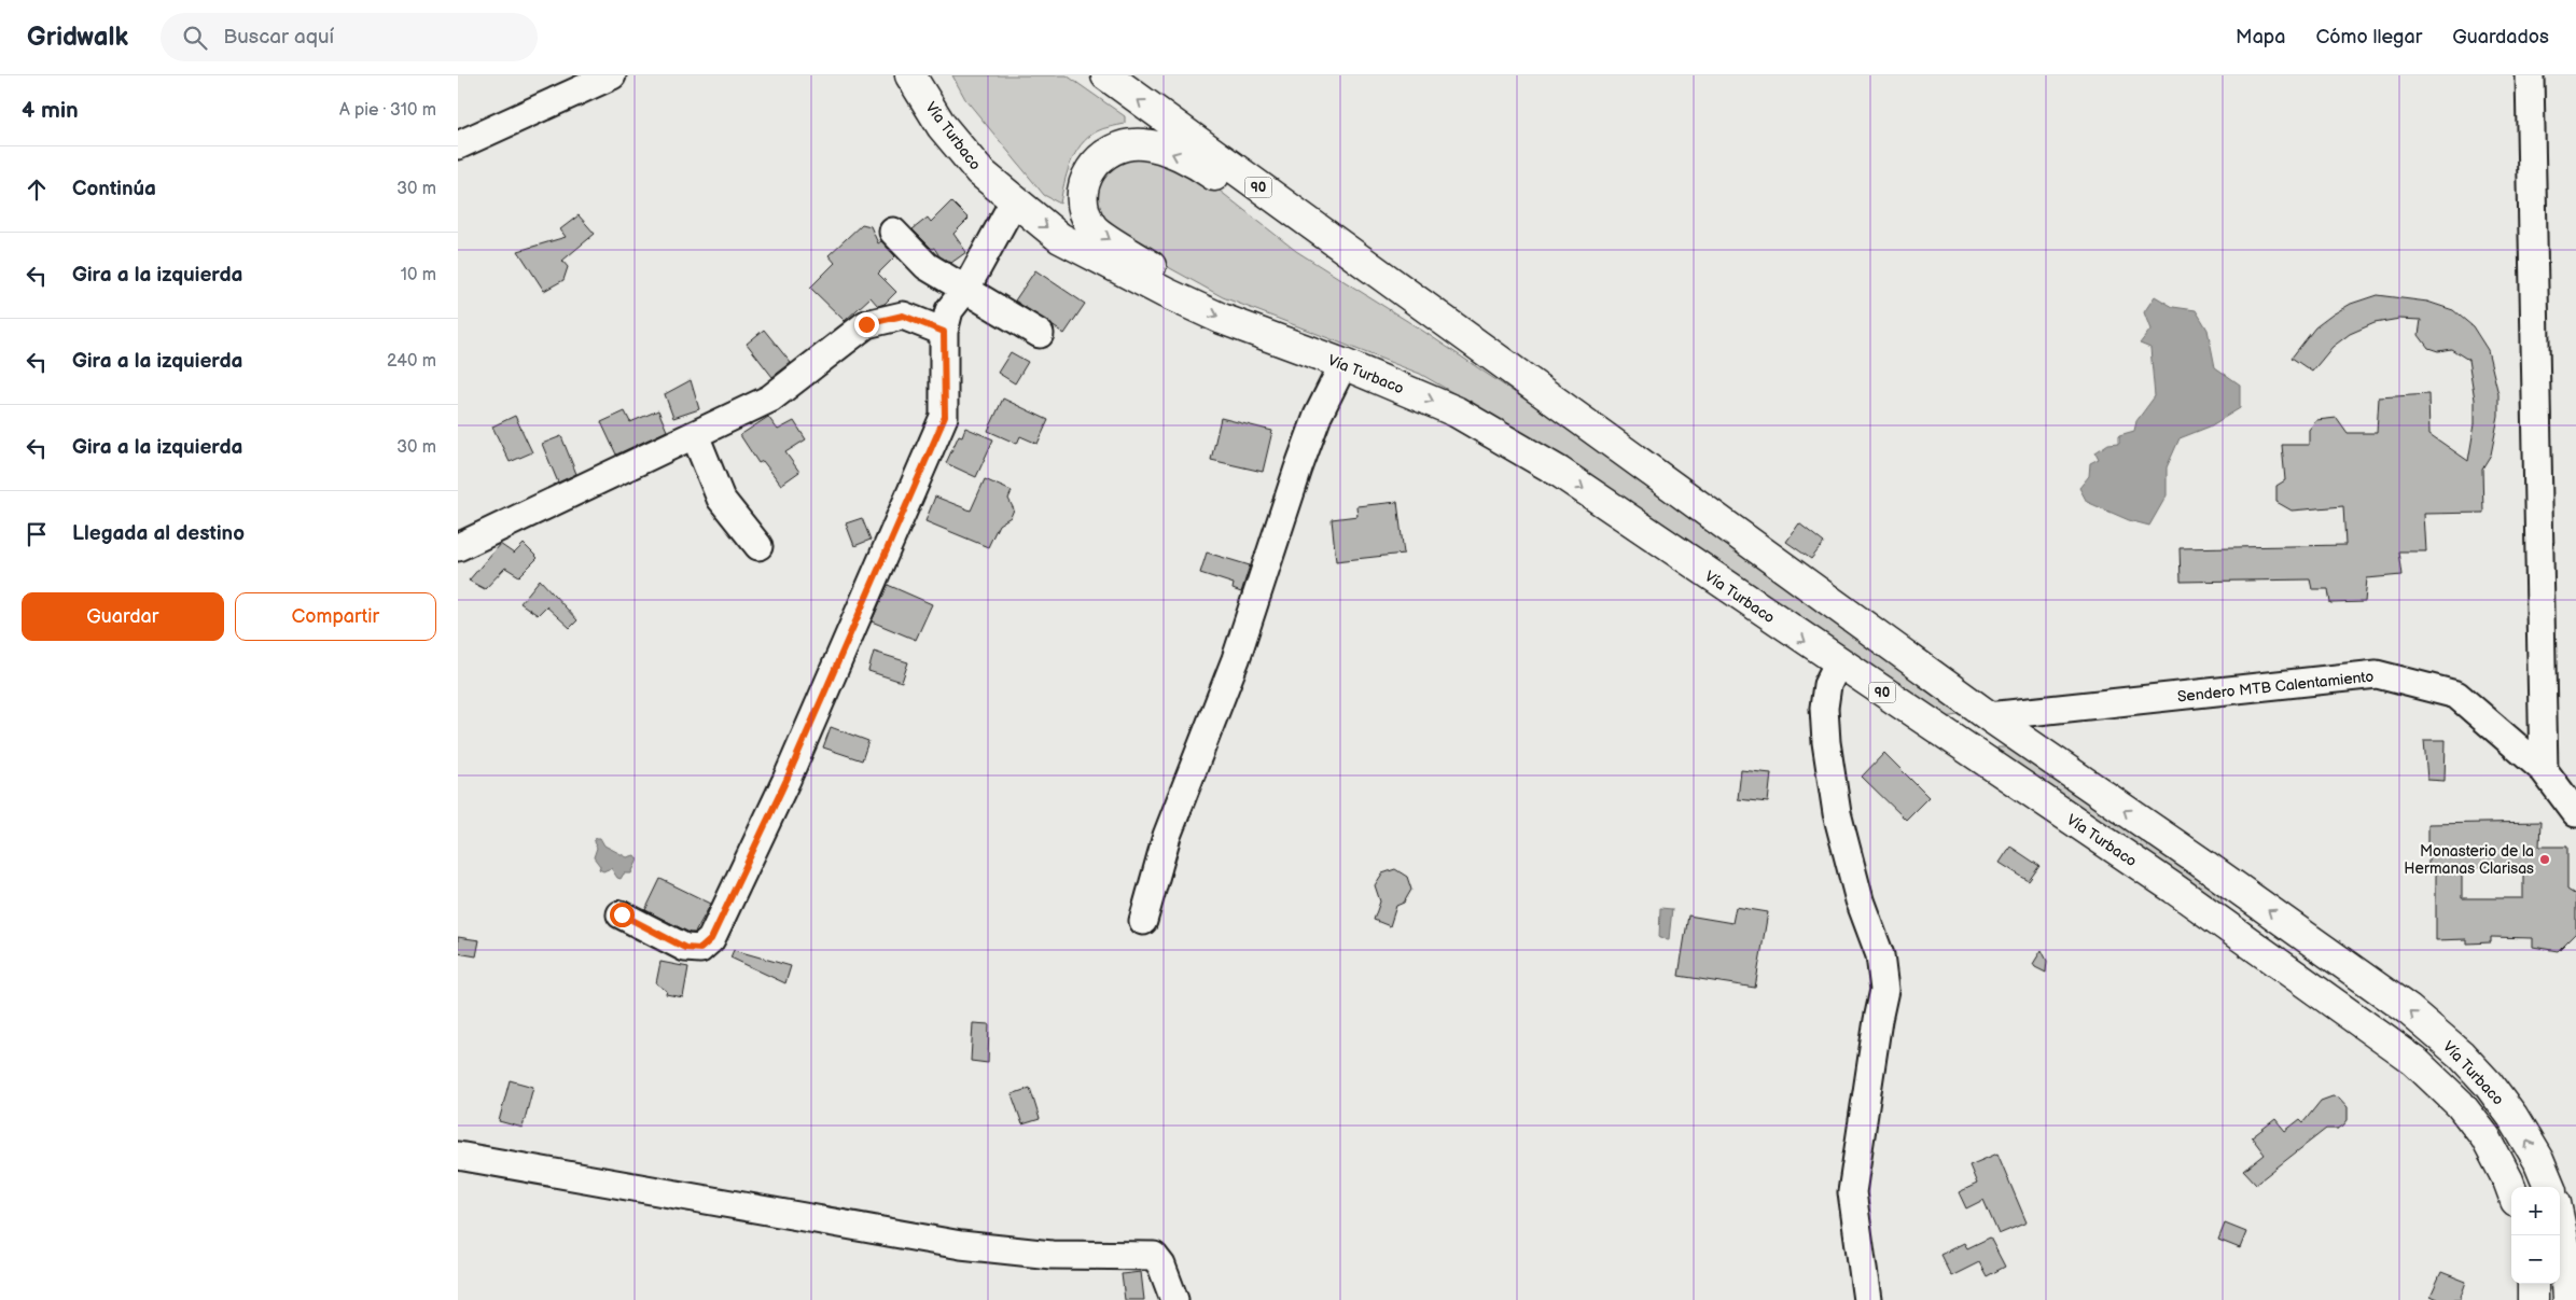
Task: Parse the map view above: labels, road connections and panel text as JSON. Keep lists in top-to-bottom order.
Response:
{
  "streets": {
    "highway": ["Vía Turbaco", "90"],
    "street": ["Sendero MTB Calentamiento"]
  },
  "crossings": [
    ["Vía Turbaco", "Sendero MTB Calentamiento"]
  ],
  "places": ["Monasterio de la Hermanas Clarisas"],
  "page": {
    "header": "Gridwalk",
    "search": "Buscar aquí",
    "nav": ["Mapa", "Cómo llegar", "Guardados"],
    "heading": ["4 min", "A pie · 310 m"],
    "list": [
      ["Continúa", "30 m"],
      ["Gira a la izquierda", "10 m"],
      ["Gira a la izquierda", "240 m"],
      ["Gira a la izquierda", "30 m"],
      "Llegada al destino"
    ],
    "buttons": ["Guardar", "Compartir"],
    "map_buttons": ["+", "−"]
  }
}
